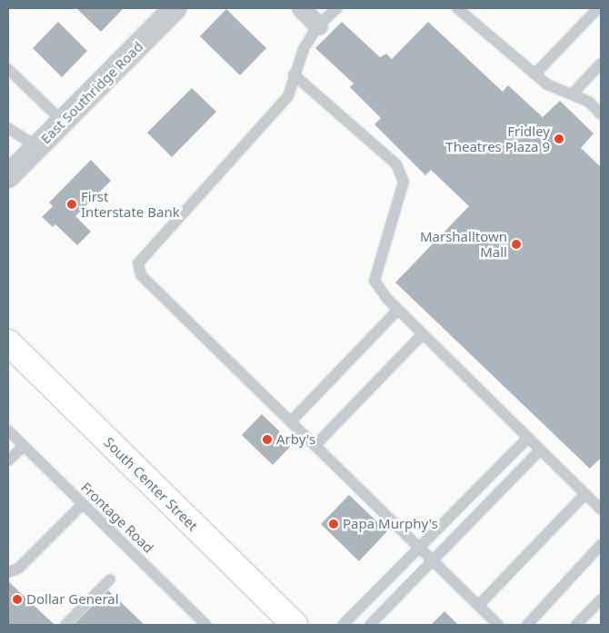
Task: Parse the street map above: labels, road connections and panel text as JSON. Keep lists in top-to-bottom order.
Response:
{
  "streets": {
    "main road": ["South Center Street"],
    "street": ["East Southridge Road"],
    "lane": ["Frontage Road"]
  },
  "places": [
    "Fridley Theatres Plaza 9",
    "First Interstate Bank",
    "Marshalltown Mall",
    "Arby's",
    "Papa Murphy's",
    "Dollar General"
  ]
}
